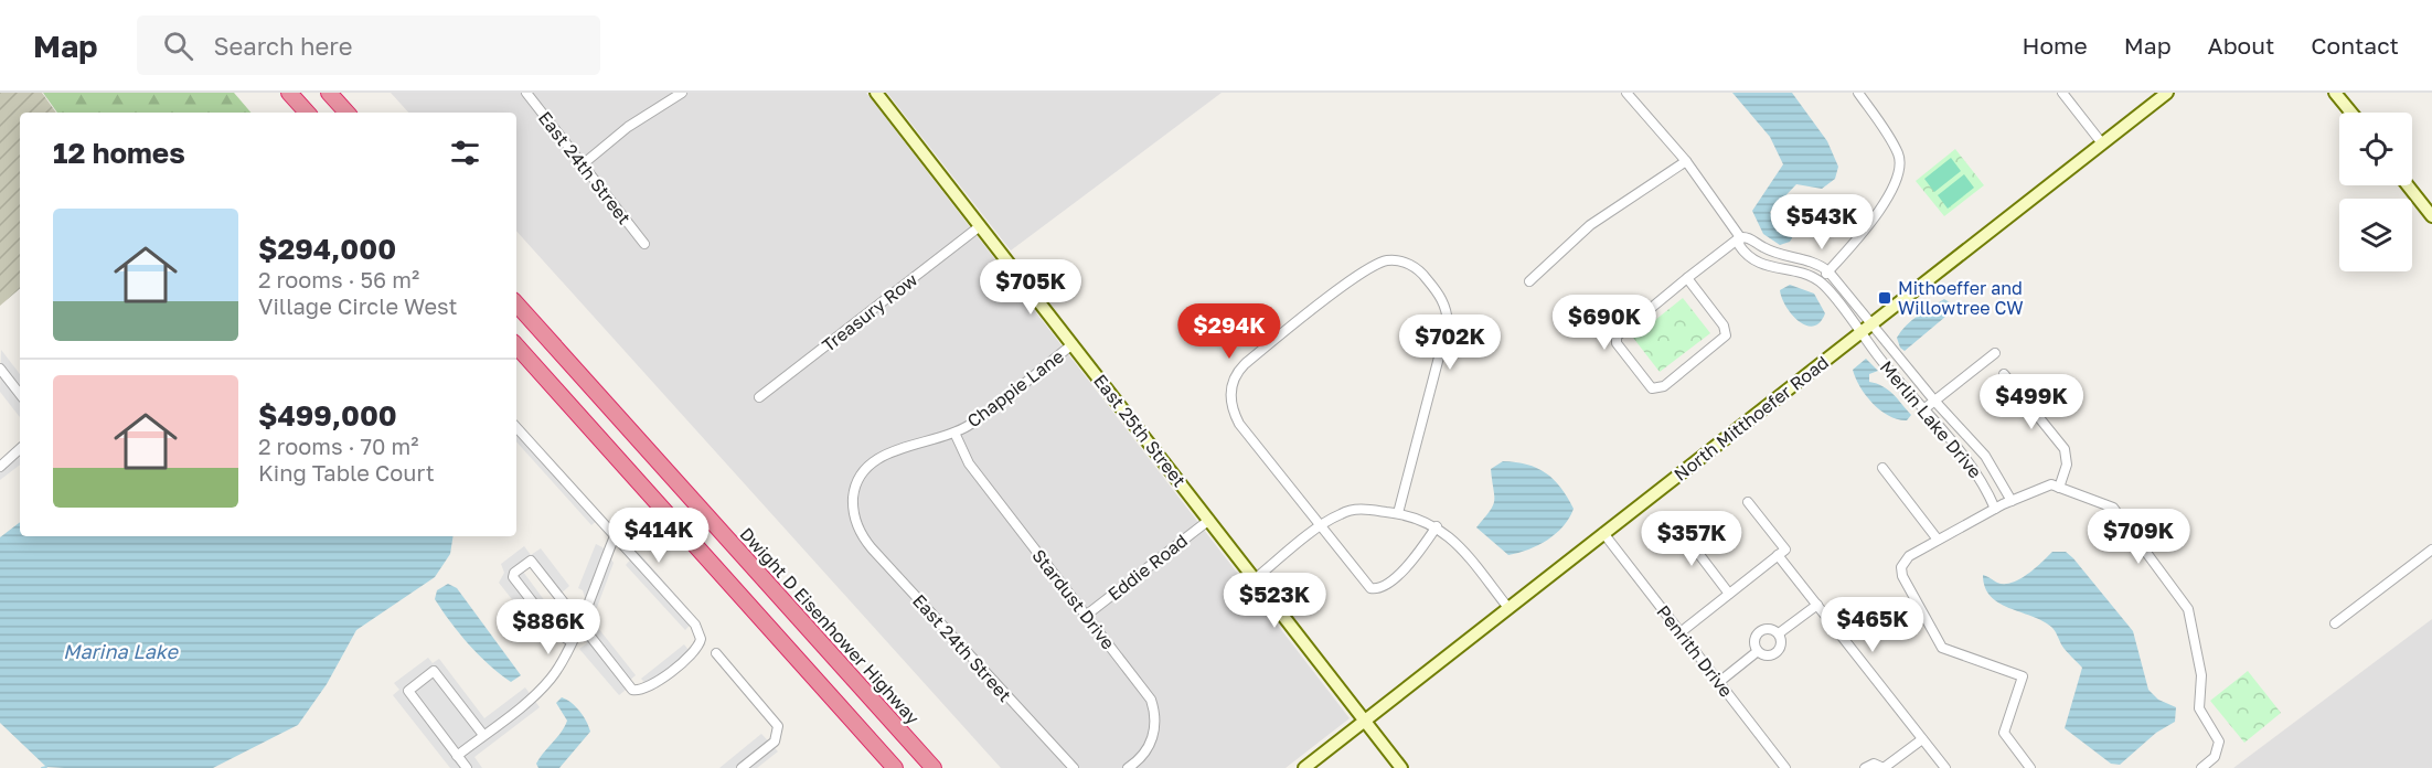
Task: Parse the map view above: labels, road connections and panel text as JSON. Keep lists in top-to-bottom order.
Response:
{
  "streets": {
    "highway": ["Dwight D Eisenhower Highway"],
    "main road": ["North Mitthoefer Road", "East 25th Street"],
    "street": [
      "East 24th Street",
      "Treasury Row",
      "Chappie Lane",
      "Merlin Lake Drive",
      "Eddie Road",
      "Stardust Drive",
      "Penrith Drive"
    ]
  },
  "crossings": [
    ["East 24th Street", "Chappie Lane"],
    ["Treasury Row", "East 25th Street"],
    ["Chappie Lane", "East 25th Street"],
    ["Chappie Lane", "Stardust Drive"],
    ["North Mitthoefer Road", "Merlin Lake Drive"],
    ["North Mitthoefer Road", "East 25th Street"],
    ["North Mitthoefer Road", "Penrith Drive"],
    ["East 25th Street", "Eddie Road"],
    ["Eddie Road", "Stardust Drive"]
  ],
  "water": ["Marina Lake"],
  "places": {
    "transit": ["Mithoeffer and Willowtree CW"]
  },
  "page": {
    "header": "Map",
    "search": "Search here",
    "nav": [
      "Home",
      "Map",
      "About",
      "Contact"
    ],
    "heading": "12 homes",
    "list": [
      {
        "name": "$294,000",
        "note": "2 rooms · 56 m² · Village Circle West"
      },
      {
        "name": "$499,000",
        "note": "2 rooms · 70 m² · King Table Court"
      }
    ],
    "price": [
      "$543K",
      "$705K",
      "$690K",
      "$294K",
      "$702K",
      "$499K",
      "$414K",
      "$709K",
      "$357K",
      "$523K",
      "$465K",
      "$886K"
    ]
  }
}
